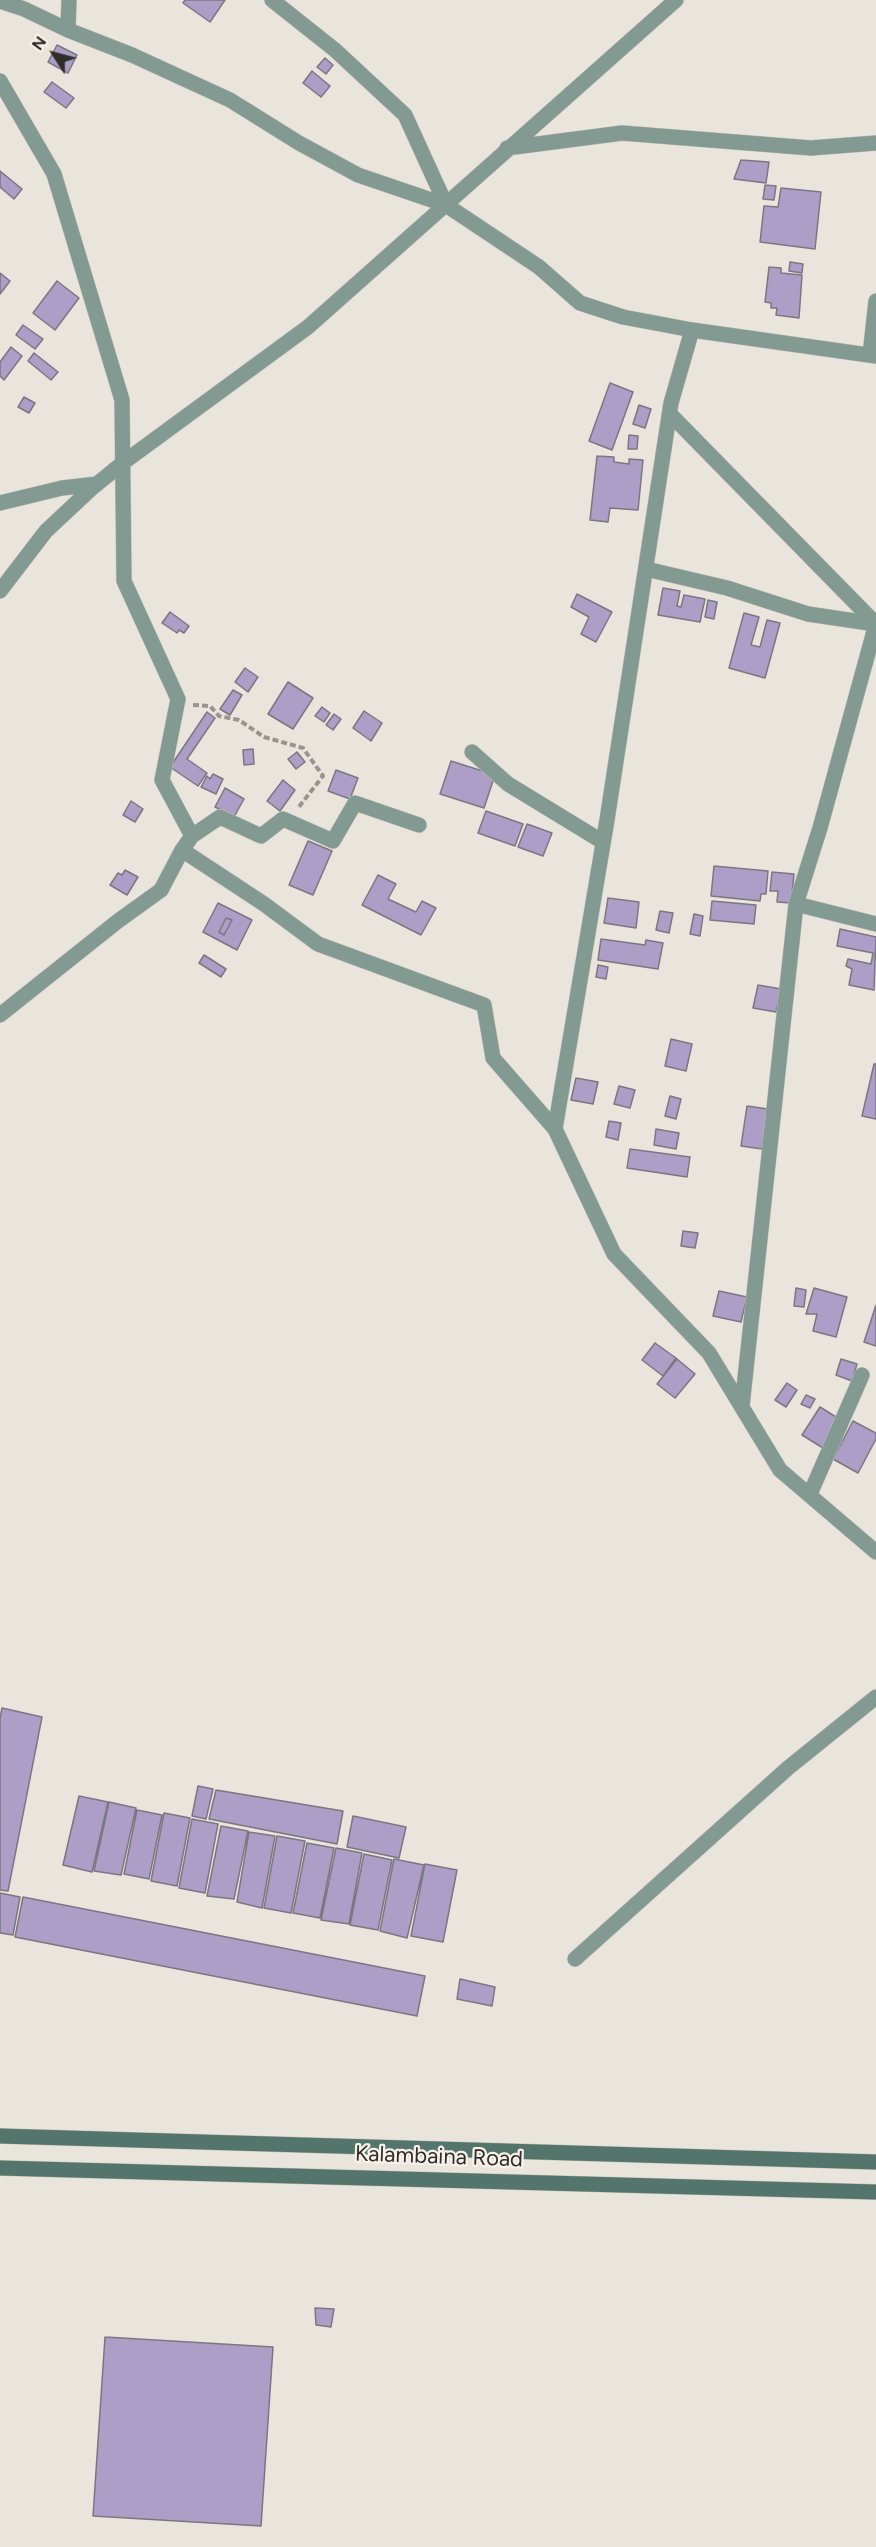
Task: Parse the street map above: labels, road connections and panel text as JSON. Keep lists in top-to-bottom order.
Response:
{
  "streets": {
    "main road": ["Kalambaina Road"]
  },
  "north": "top left"
}
